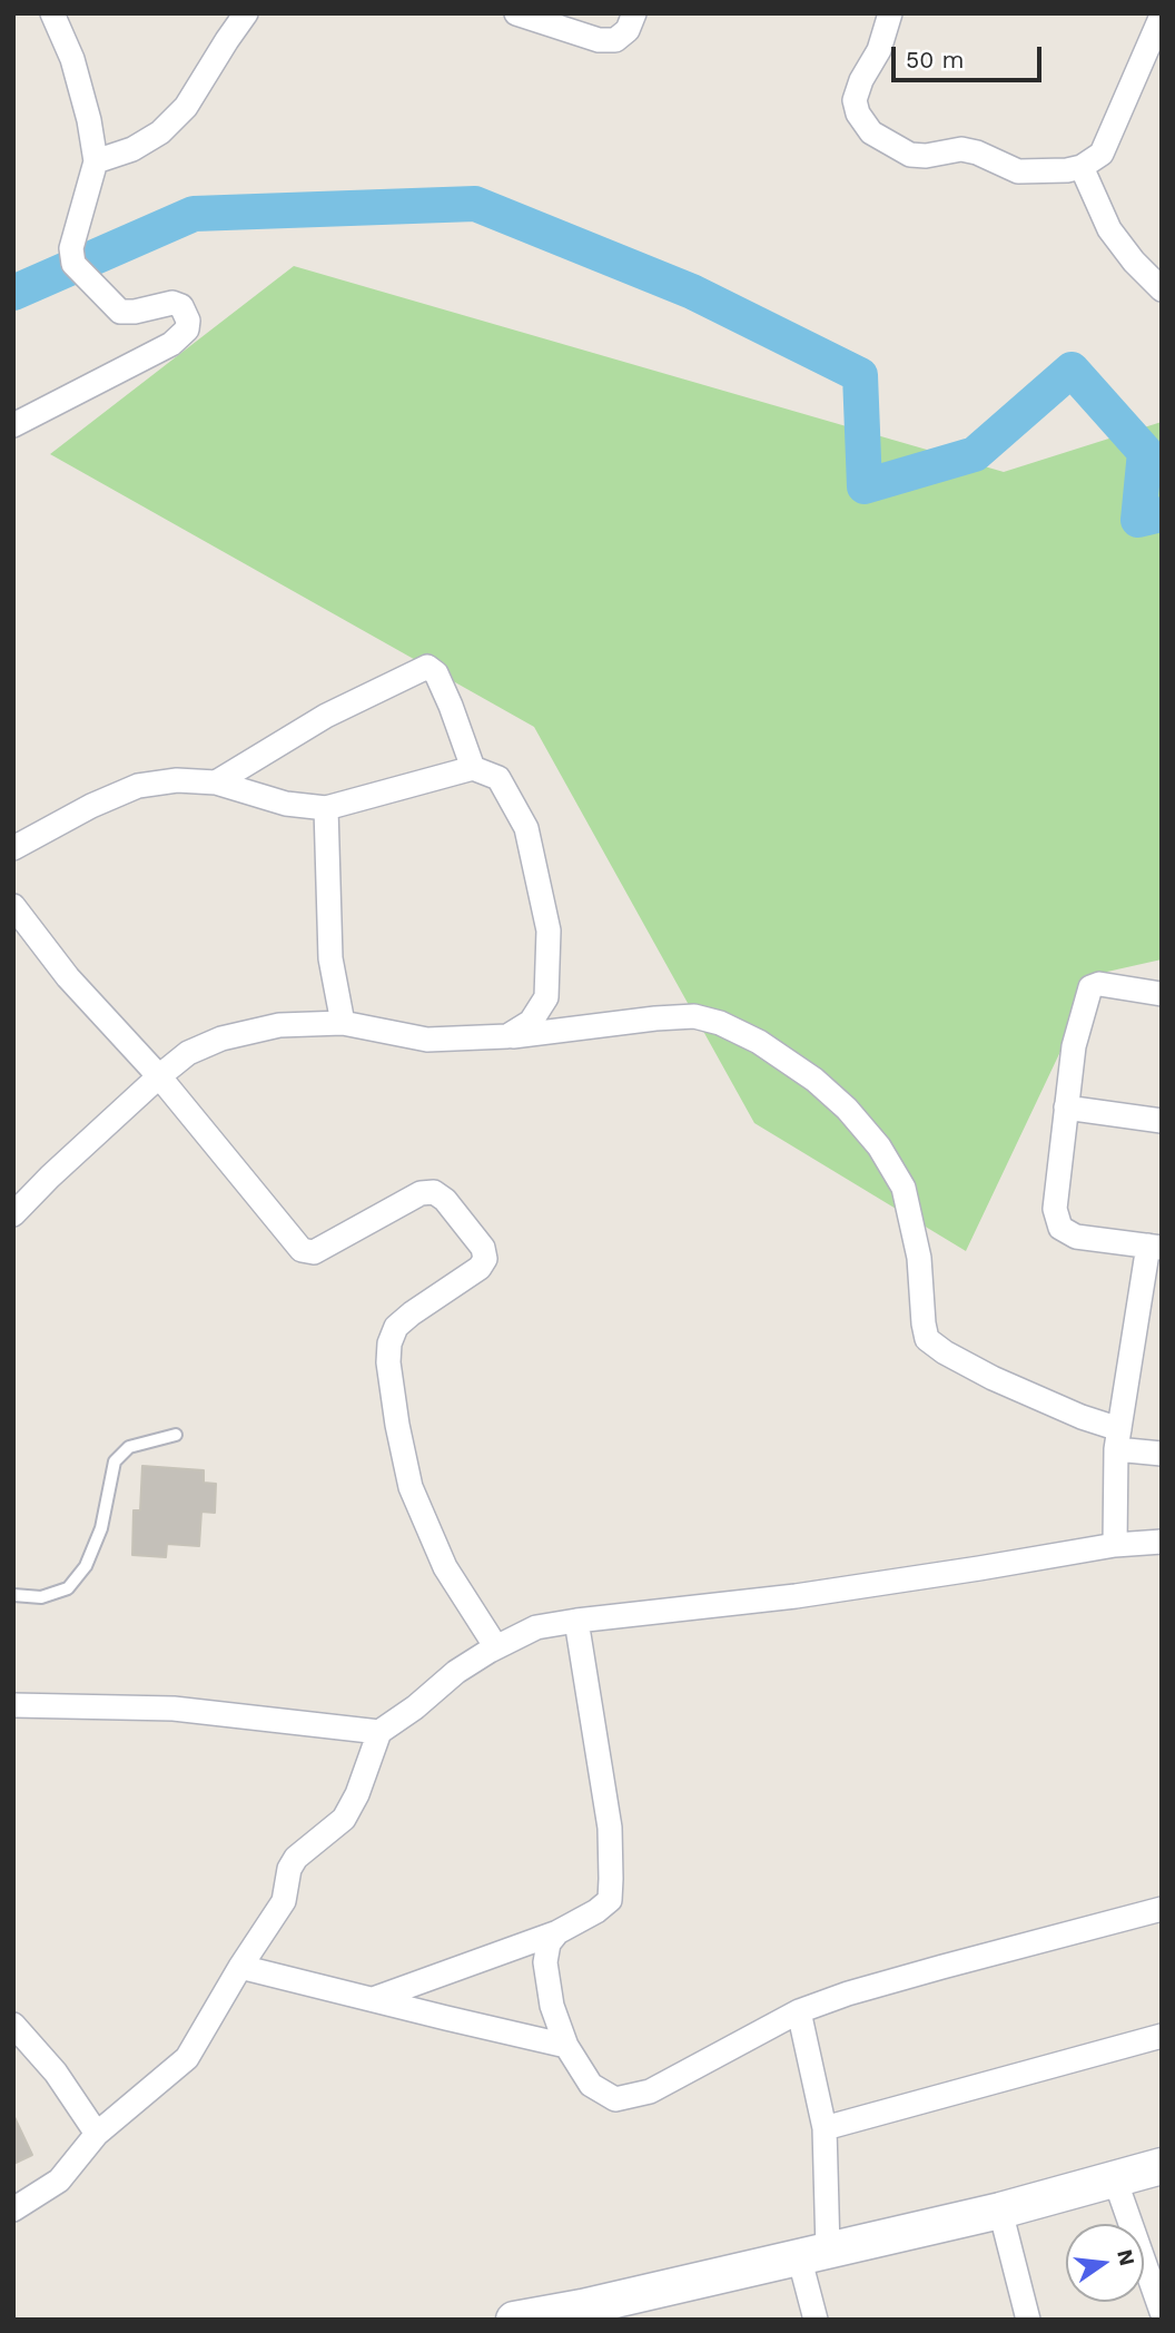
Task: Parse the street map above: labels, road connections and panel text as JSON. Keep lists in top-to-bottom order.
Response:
{
  "scale_bar": "50 m",
  "north": "right"
}
